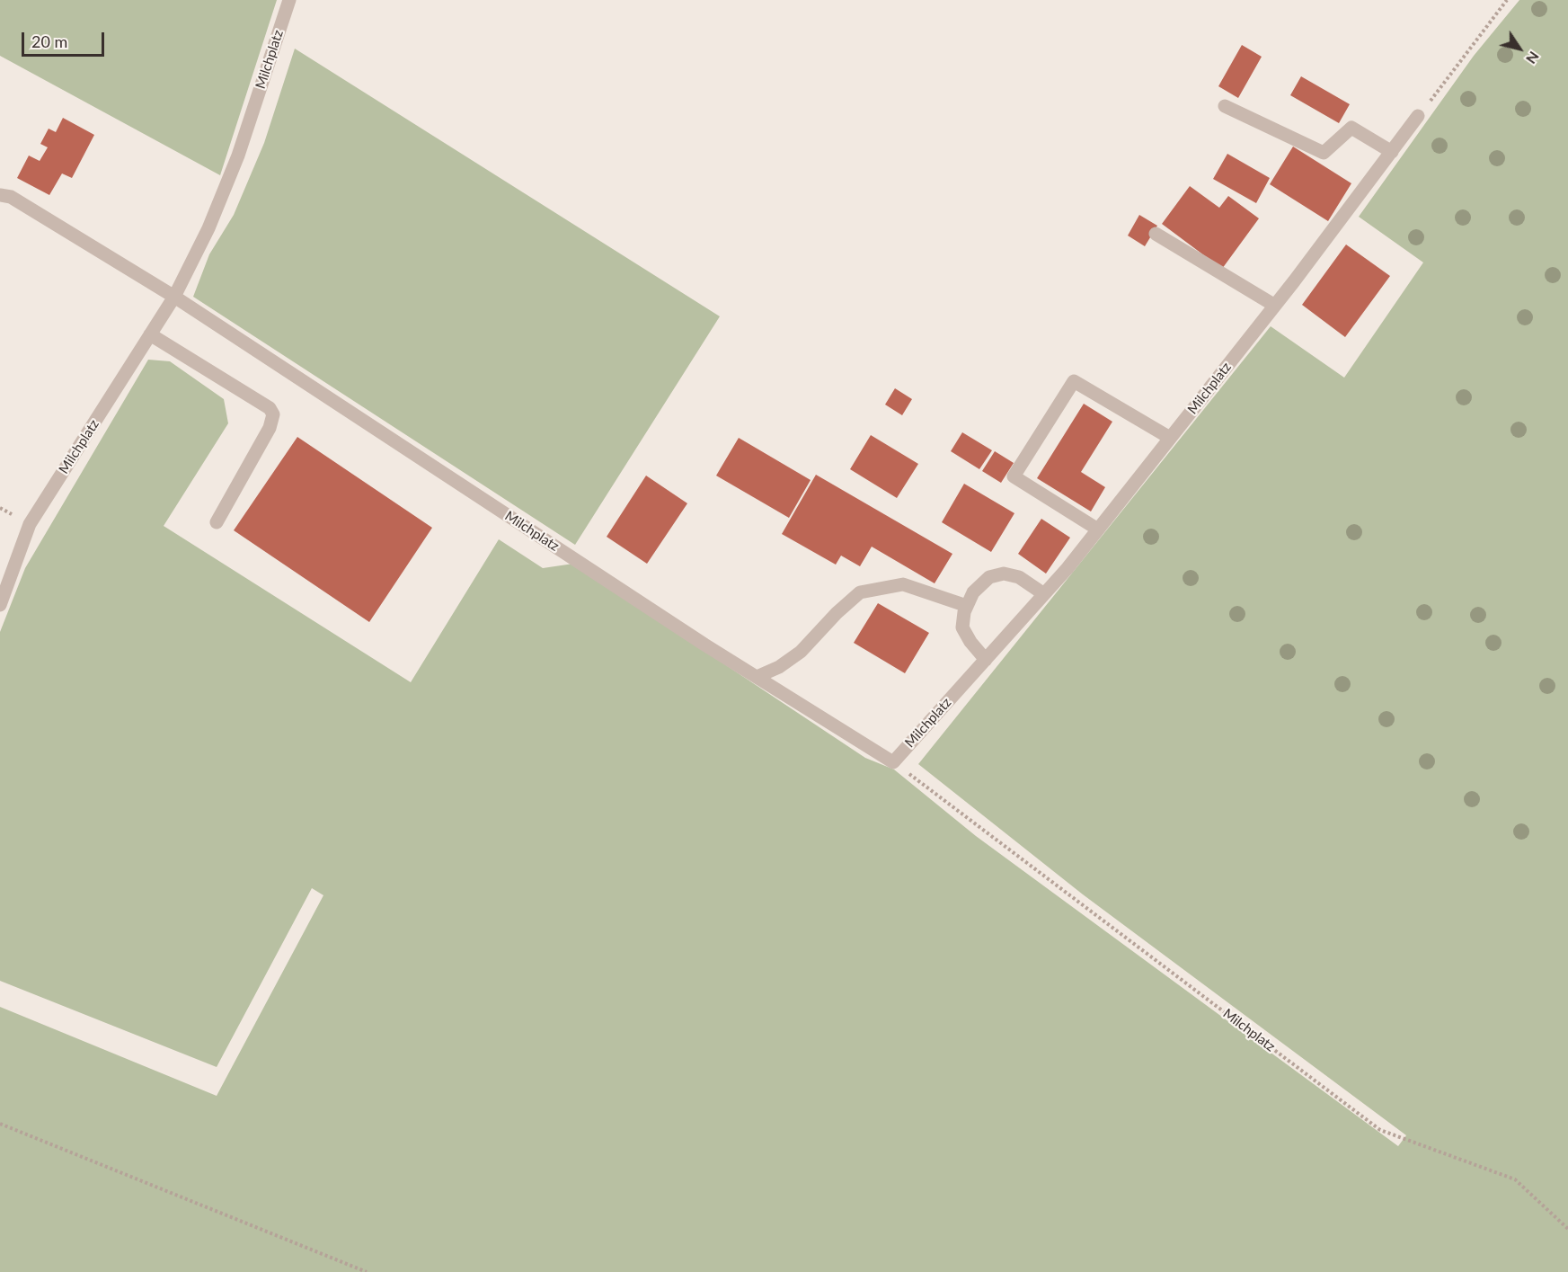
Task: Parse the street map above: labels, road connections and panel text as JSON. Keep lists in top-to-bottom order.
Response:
{
  "streets": {
    "street": ["Milchplatz"]
  },
  "scale_bar": "20 m",
  "north": "bottom right"
}
